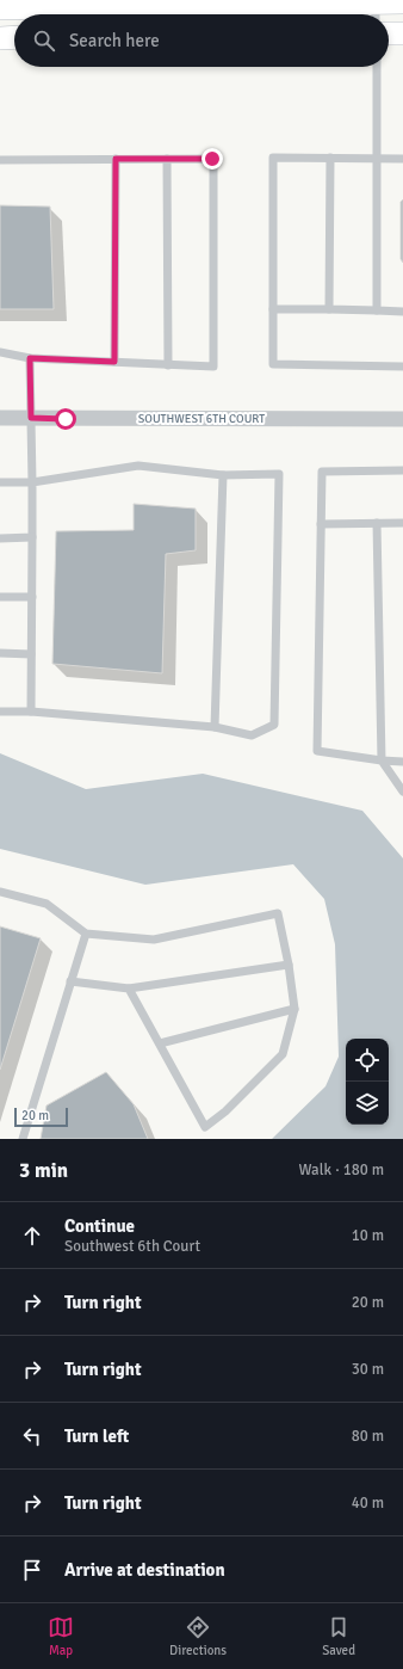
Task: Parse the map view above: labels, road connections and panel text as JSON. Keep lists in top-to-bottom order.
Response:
{
  "streets": {
    "street": ["SOUTHWEST 6TH COURT"]
  },
  "scale_bar": "20 m",
  "page": {
    "search": "Search here",
    "scale": "20 m",
    "heading": ["3 min", "Walk · 180 m"],
    "list": [
      ["Continue", "Southwest 6th Court", "10 m"],
      ["Turn right", "20 m"],
      ["Turn right", "30 m"],
      ["Turn left", "80 m"],
      ["Turn right", "40 m"],
      "Arrive at destination"
    ],
    "nav": ["Map", "Directions", "Saved"]
  }
}
